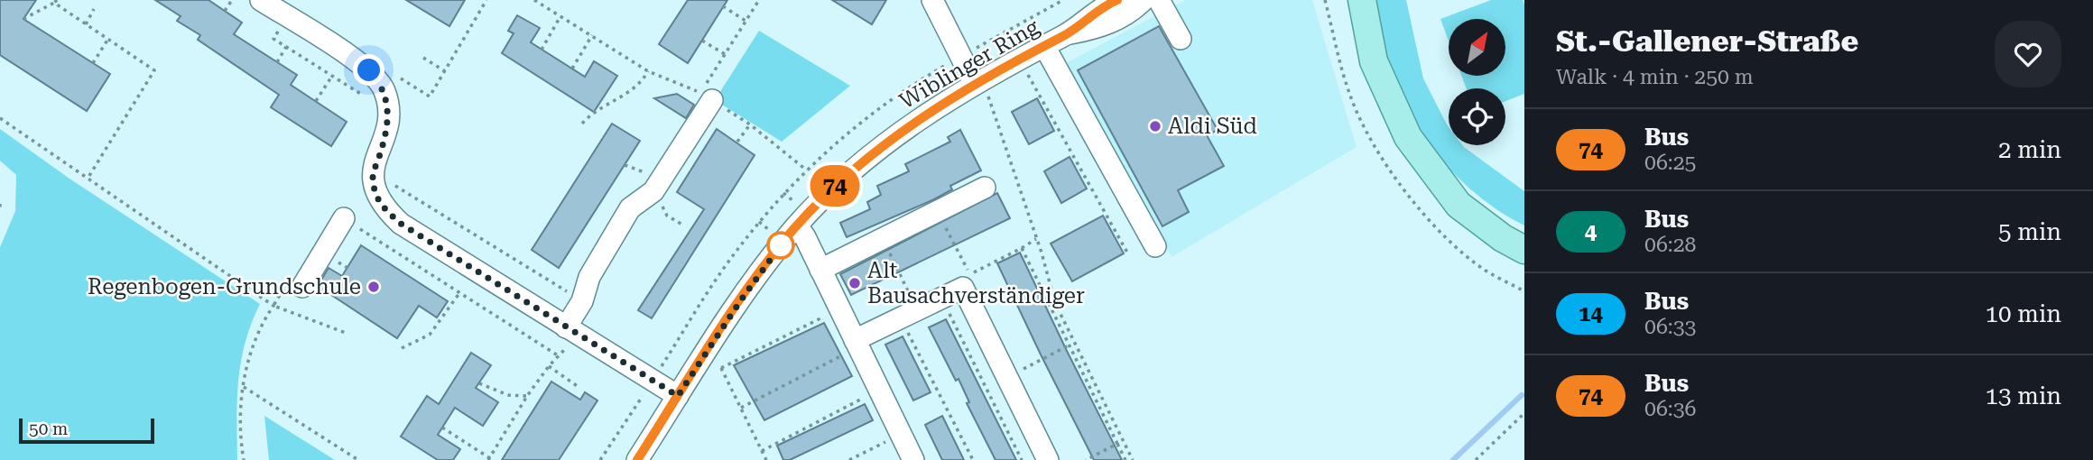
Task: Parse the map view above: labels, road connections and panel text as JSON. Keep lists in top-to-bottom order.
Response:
{
  "streets": {
    "street": ["Wiblinger Ring"]
  },
  "places": ["Aldi Süd", "Alt Bausachverständiger", "Regenbogen-Grundschule"],
  "lines": ["bus line 74"],
  "scale_bar": "50 m",
  "north": "top right",
  "page": {
    "on_map": "74",
    "heading": ["St.-Gallener-Straße", "Walk · 4 min · 250 m"],
    "list": [
      {
        "mark": "74",
        "name": "Bus",
        "note": "06:25",
        "value": "2 min"
      },
      {
        "mark": "4",
        "name": "Bus",
        "note": "06:28",
        "value": "5 min"
      },
      {
        "mark": "14",
        "name": "Bus",
        "note": "06:33",
        "value": "10 min"
      },
      {
        "mark": "74",
        "name": "Bus",
        "note": "06:36",
        "value": "13 min"
      }
    ],
    "scale": "50 m"
  }
}
